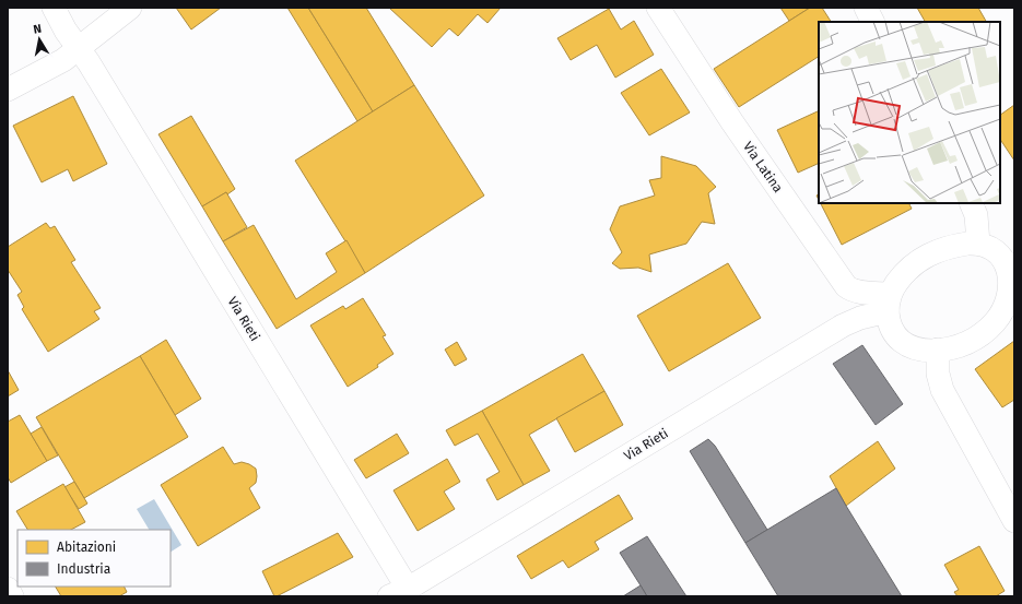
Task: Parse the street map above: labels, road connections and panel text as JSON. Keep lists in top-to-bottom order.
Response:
{
  "streets": {
    "street": ["Via Latina", "Via Rieti"]
  },
  "crossings": [
    ["Via Latina", "Via Rieti"]
  ],
  "legend": ["Abitazioni", "Industria"],
  "north": "top"
}
